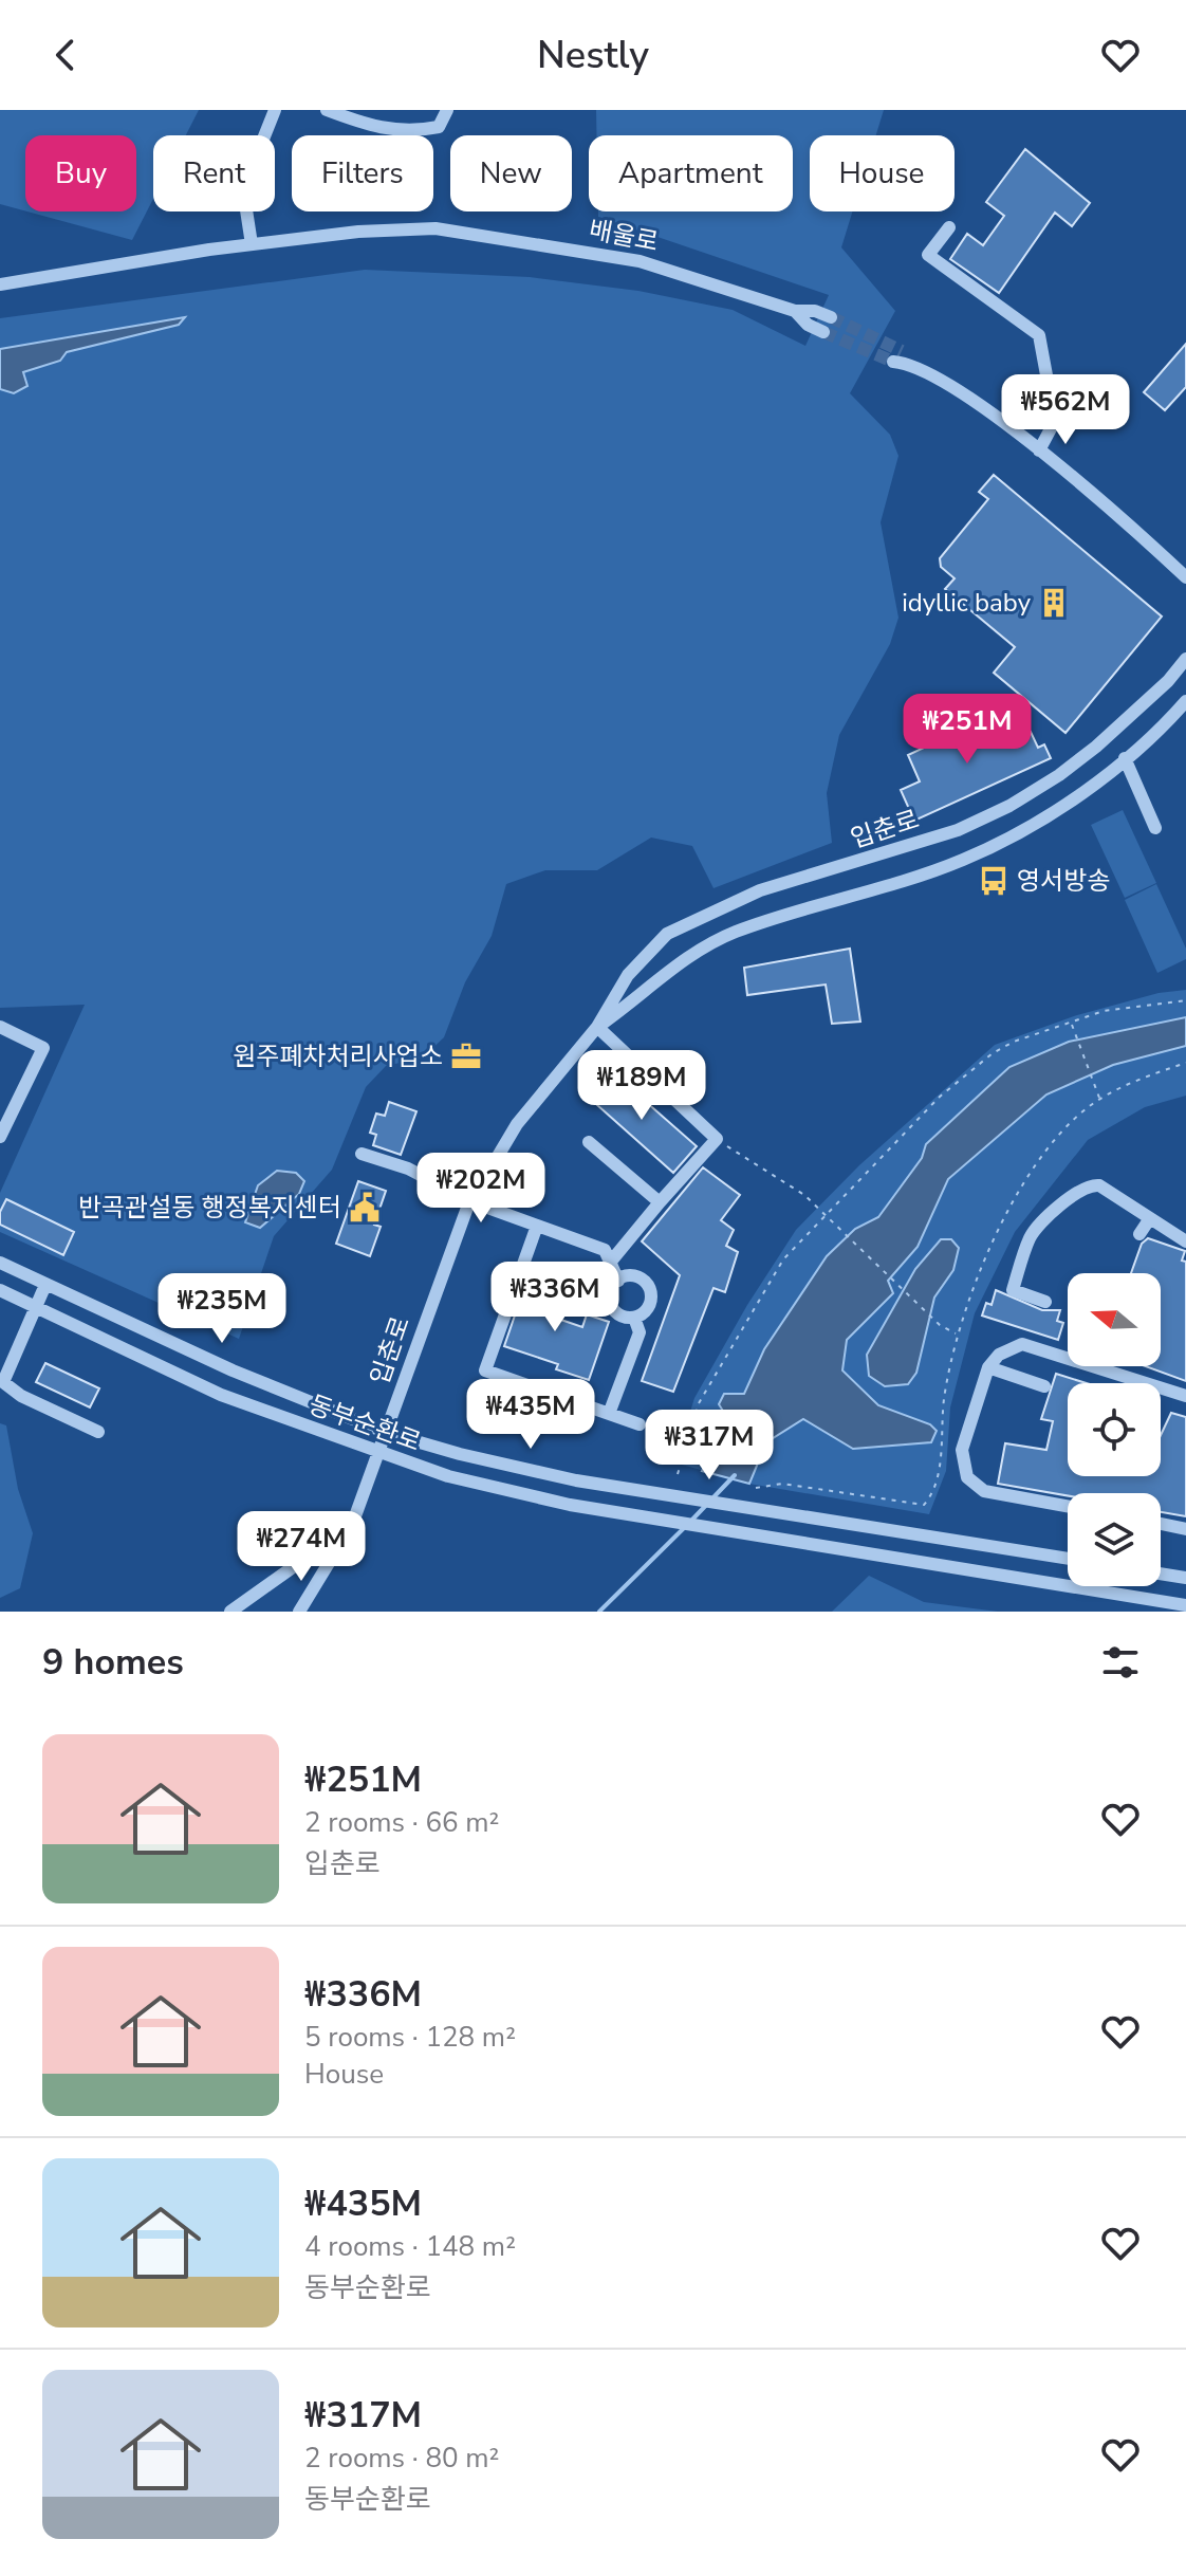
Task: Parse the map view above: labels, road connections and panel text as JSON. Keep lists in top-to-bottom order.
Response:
{
  "streets": {
    "street": ["배울로", "입춘로", "동부순환로"]
  },
  "crossings": [
    ["입춘로", "동부순환로"]
  ],
  "places": {
    "building": ["idyllic baby"],
    "bus stop": ["영서방송"],
    "office": ["원주폐차처리사업소"],
    "public building": ["반곡관설동 행정복지센터"]
  },
  "north": "left",
  "page": {
    "header": "Nestly",
    "chip": [
      "Buy",
      "Rent",
      "Filters",
      "New",
      "Apartment",
      "House"
    ],
    "price": [
      "₩562M",
      "₩251M",
      "₩189M",
      "₩202M",
      "₩336M",
      "₩235M",
      "₩435M",
      "₩317M",
      "₩274M"
    ],
    "heading": "9 homes",
    "list": [
      {
        "name": "₩251M",
        "note": "2 rooms · 66 m² · 입춘로"
      },
      {
        "name": "₩336M",
        "note": "5 rooms · 128 m² · House"
      },
      {
        "name": "₩435M",
        "note": "4 rooms · 148 m² · 동부순환로"
      },
      {
        "name": "₩317M",
        "note": "2 rooms · 80 m² · 동부순환로"
      }
    ]
  }
}
